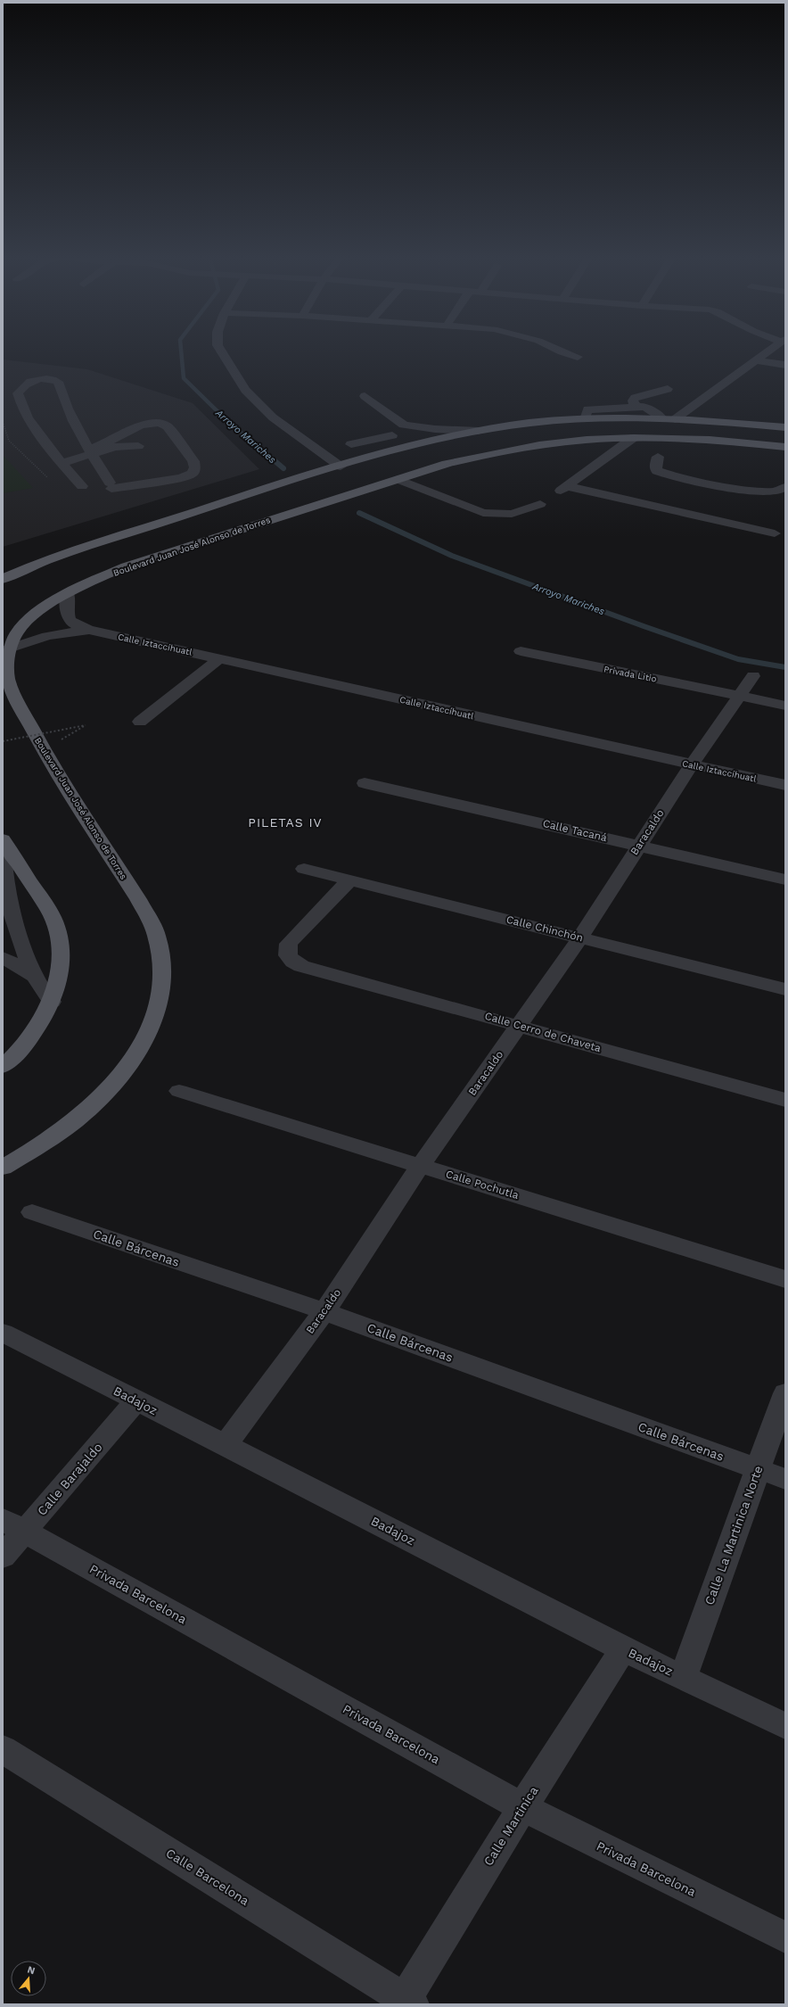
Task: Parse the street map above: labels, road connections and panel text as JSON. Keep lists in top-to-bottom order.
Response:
{
  "streets": {
    "main road": ["Boulevard Juan José Alonso de Torres"],
    "street": [
      "Calle Iztaccíhuatl",
      "Privada Litio",
      "Calle Tacaná",
      "Baracaldo",
      "Calle Chinchón",
      "Calle Cerro de Chaveta",
      "Calle Pochutla",
      "Calle Bárcenas",
      "Badajoz",
      "Calle Barajaldo",
      "Calle La Martinica Norte",
      "Privada Barcelona",
      "Calle Martinica",
      "Calle Barcelona"
    ]
  },
  "crossings": [
    ["Boulevard Juan José Alonso de Torres", "Calle Iztaccíhuatl"],
    ["Calle Iztaccíhuatl", "Baracaldo"],
    ["Privada Litio", "Baracaldo"],
    ["Calle Tacaná", "Baracaldo"],
    ["Baracaldo", "Calle Chinchón"],
    ["Baracaldo", "Calle Cerro de Chaveta"],
    ["Baracaldo", "Calle Pochutla"],
    ["Baracaldo", "Calle Bárcenas"],
    ["Baracaldo", "Badajoz"],
    ["Calle Chinchón", "Calle Cerro de Chaveta"],
    ["Calle Bárcenas", "Calle La Martinica Norte"],
    ["Badajoz", "Calle Barajaldo"],
    ["Badajoz", "Calle La Martinica Norte"],
    ["Badajoz", "Calle Martinica"],
    ["Calle Barajaldo", "Privada Barcelona"],
    ["Privada Barcelona", "Calle Martinica"],
    ["Calle Martinica", "Calle Barcelona"]
  ],
  "districts": ["PILETAS IV"],
  "water": ["Arroyo Mariches"],
  "north": "top"
}
